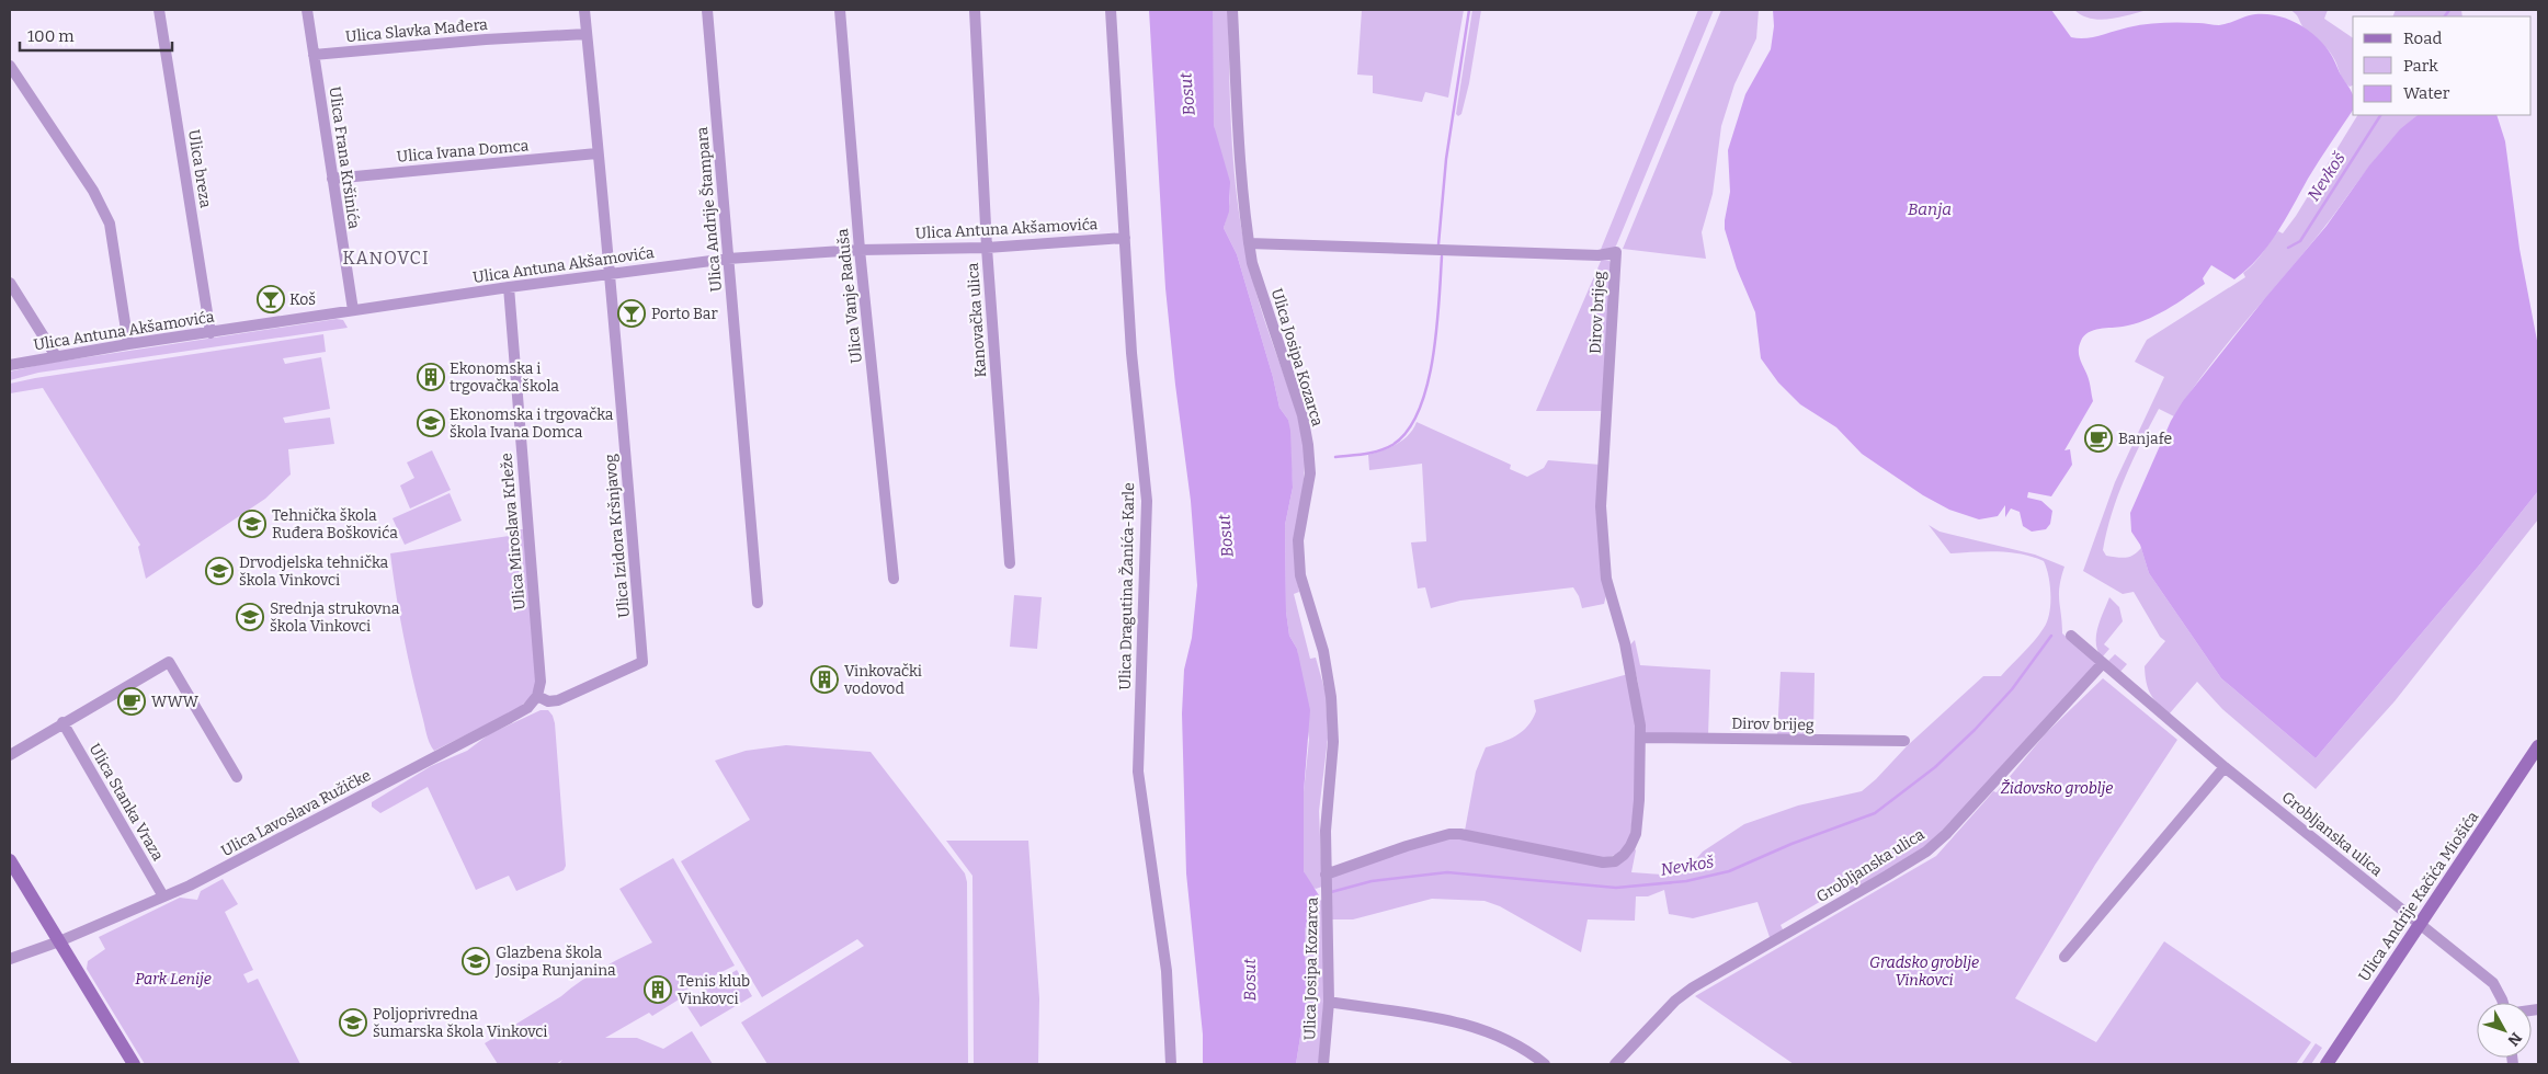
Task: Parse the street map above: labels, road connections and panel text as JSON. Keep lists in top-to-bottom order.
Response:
{
  "streets": {
    "main road": ["Ulica Andrije Kačića Miošića"],
    "street": [
      "Ulica Slavka Mađera",
      "Ulica Ivana Domca",
      "Ulica Frana Kršinića",
      "Ulica breza",
      "Ulica Andrije Štampara",
      "Ulica Antuna Akšamovića",
      "Ulica Vanje Raduša",
      "Dirov brijeg",
      "Kanovačka ulica",
      "Ulica Josipa Kozarca",
      "Ulica Miroslava Krleže",
      "Ulica Izidora Kršnjavog",
      "Ulica Dragutina Žanića-Karle",
      "Ulica Stanka Vraza",
      "Ulica Lavoslava Ružičke",
      "Grobljanska ulica"
    ]
  },
  "crossings": [
    ["Ulica Slavka Mađera", "Ulica Frana Kršinića"],
    ["Ulica Slavka Mađera", "Ulica Izidora Kršnjavog"],
    ["Ulica Ivana Domca", "Ulica Frana Kršinića"],
    ["Ulica Ivana Domca", "Ulica Izidora Kršnjavog"],
    ["Ulica Frana Kršinića", "Ulica Antuna Akšamovića"],
    ["Ulica breza", "Ulica Antuna Akšamovića"],
    ["Ulica Andrije Štampara", "Ulica Antuna Akšamovića"],
    ["Ulica Antuna Akšamovića", "Ulica Vanje Raduša"],
    ["Ulica Antuna Akšamovića", "Kanovačka ulica"],
    ["Ulica Antuna Akšamovića", "Ulica Miroslava Krleže"],
    ["Ulica Antuna Akšamovića", "Ulica Izidora Kršnjavog"],
    ["Ulica Antuna Akšamovića", "Ulica Dragutina Žanića-Karle"],
    ["Dirov brijeg", "Ulica Josipa Kozarca"],
    ["Ulica Miroslava Krleže", "Ulica Izidora Kršnjavog"],
    ["Ulica Miroslava Krleže", "Ulica Lavoslava Ružičke"],
    ["Ulica Izidora Kršnjavog", "Ulica Lavoslava Ružičke"],
    ["Ulica Stanka Vraza", "Ulica Lavoslava Ružičke"],
    ["Grobljanska ulica", "Ulica Andrije Kačića Miošića"]
  ],
  "districts": ["KANOVCI"],
  "water": ["Bosut", "Nevkoš", "Banja"],
  "parks": ["Židovsko groblje", "Gradsko groblje Vinkovci", "Park Lenije"],
  "places": {
    "bar": ["Koš", "Porto Bar"],
    "building": ["Ekonomska i trgovačka škola", "Vinkovački vodovod", "Tenis klub Vinkovci"],
    "school or university": [
      "Ekonomska i trgovačka škola Ivana Domca",
      "Tehnička škola Ruđera Boškovića",
      "Drvodjelska tehnička škola Vinkovci",
      "Srednja strukovna škola Vinkovci",
      "Glazbena škola Josipa Runjanina",
      "Poljoprivredna šumarska škola Vinkovci"
    ],
    "cafe": ["Banjafe", "WWW"]
  },
  "legend": ["Road", "Park", "Water"],
  "scale_bar": "100 m",
  "north": "bottom right"
}
